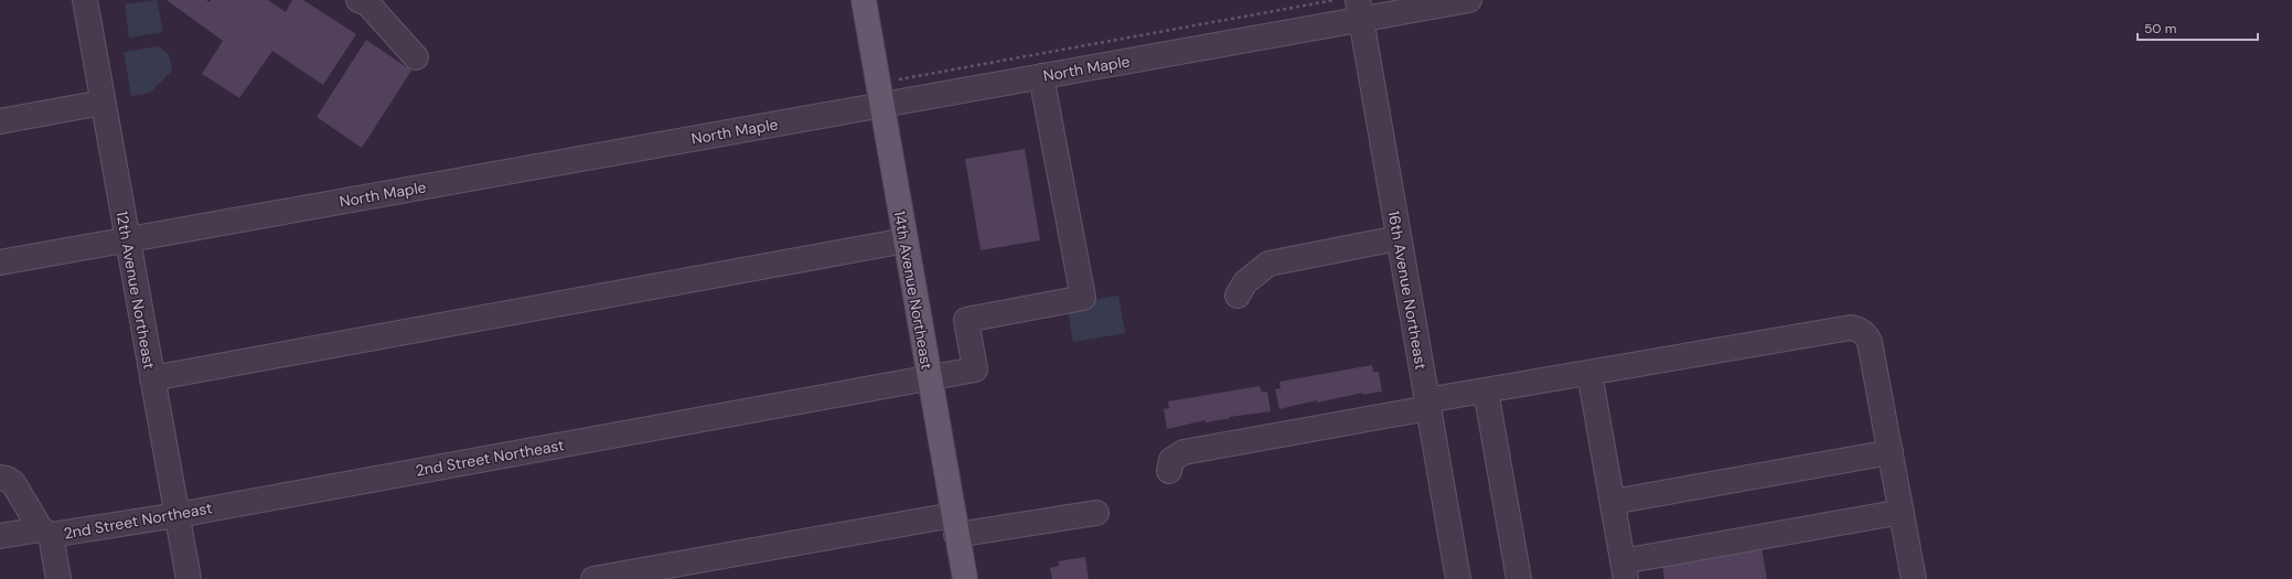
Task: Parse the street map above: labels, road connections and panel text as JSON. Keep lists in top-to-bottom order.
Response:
{
  "streets": {
    "main road": ["14th Avenue Northeast"],
    "street": [
      "North Maple",
      "12th Avenue Northeast",
      "16th Avenue Northeast",
      "2nd Street Northeast"
    ]
  },
  "crossings": [
    ["North Maple", "12th Avenue Northeast"],
    ["North Maple", "14th Avenue Northeast"],
    ["North Maple", "16th Avenue Northeast"],
    ["North Maple", "2nd Street Northeast"],
    ["12th Avenue Northeast", "2nd Street Northeast"],
    ["14th Avenue Northeast", "2nd Street Northeast"]
  ],
  "scale_bar": "50 m"
}
